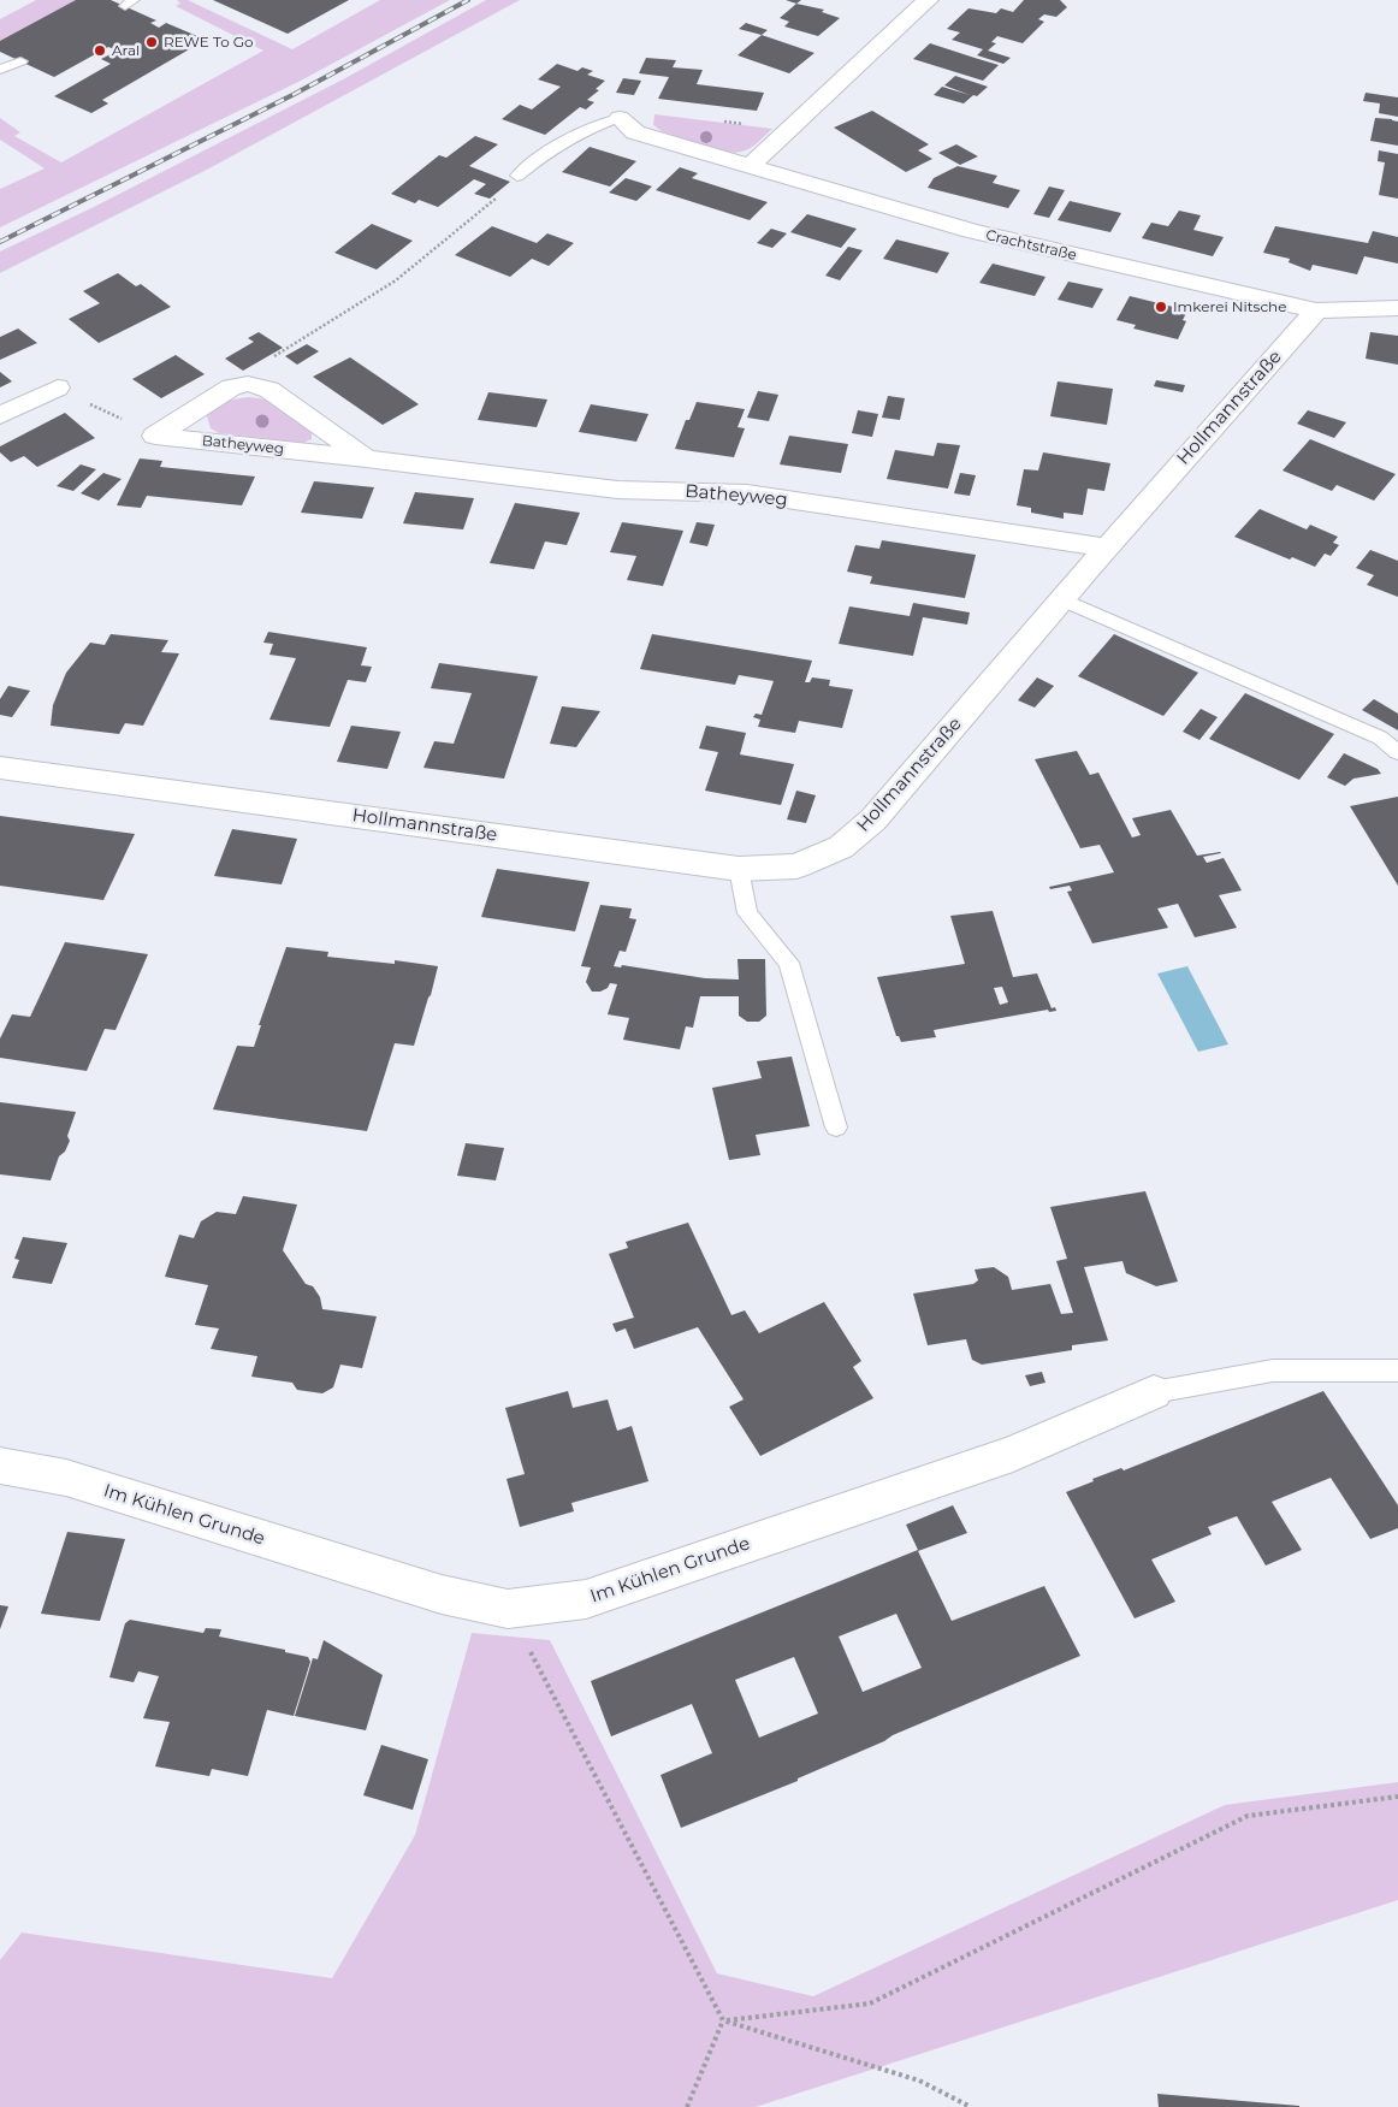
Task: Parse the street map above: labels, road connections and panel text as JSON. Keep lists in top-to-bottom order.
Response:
{
  "streets": {
    "street": [
      "Crachtstraße",
      "Hollmannstraße",
      "Batheyweg",
      "Im Kühlen Grunde"
    ]
  },
  "crossings": [
    ["Crachtstraße", "Hollmannstraße"],
    ["Hollmannstraße", "Batheyweg"]
  ],
  "places": ["REWE To Go", "Aral", "Imkerei Nitsche"]
}
